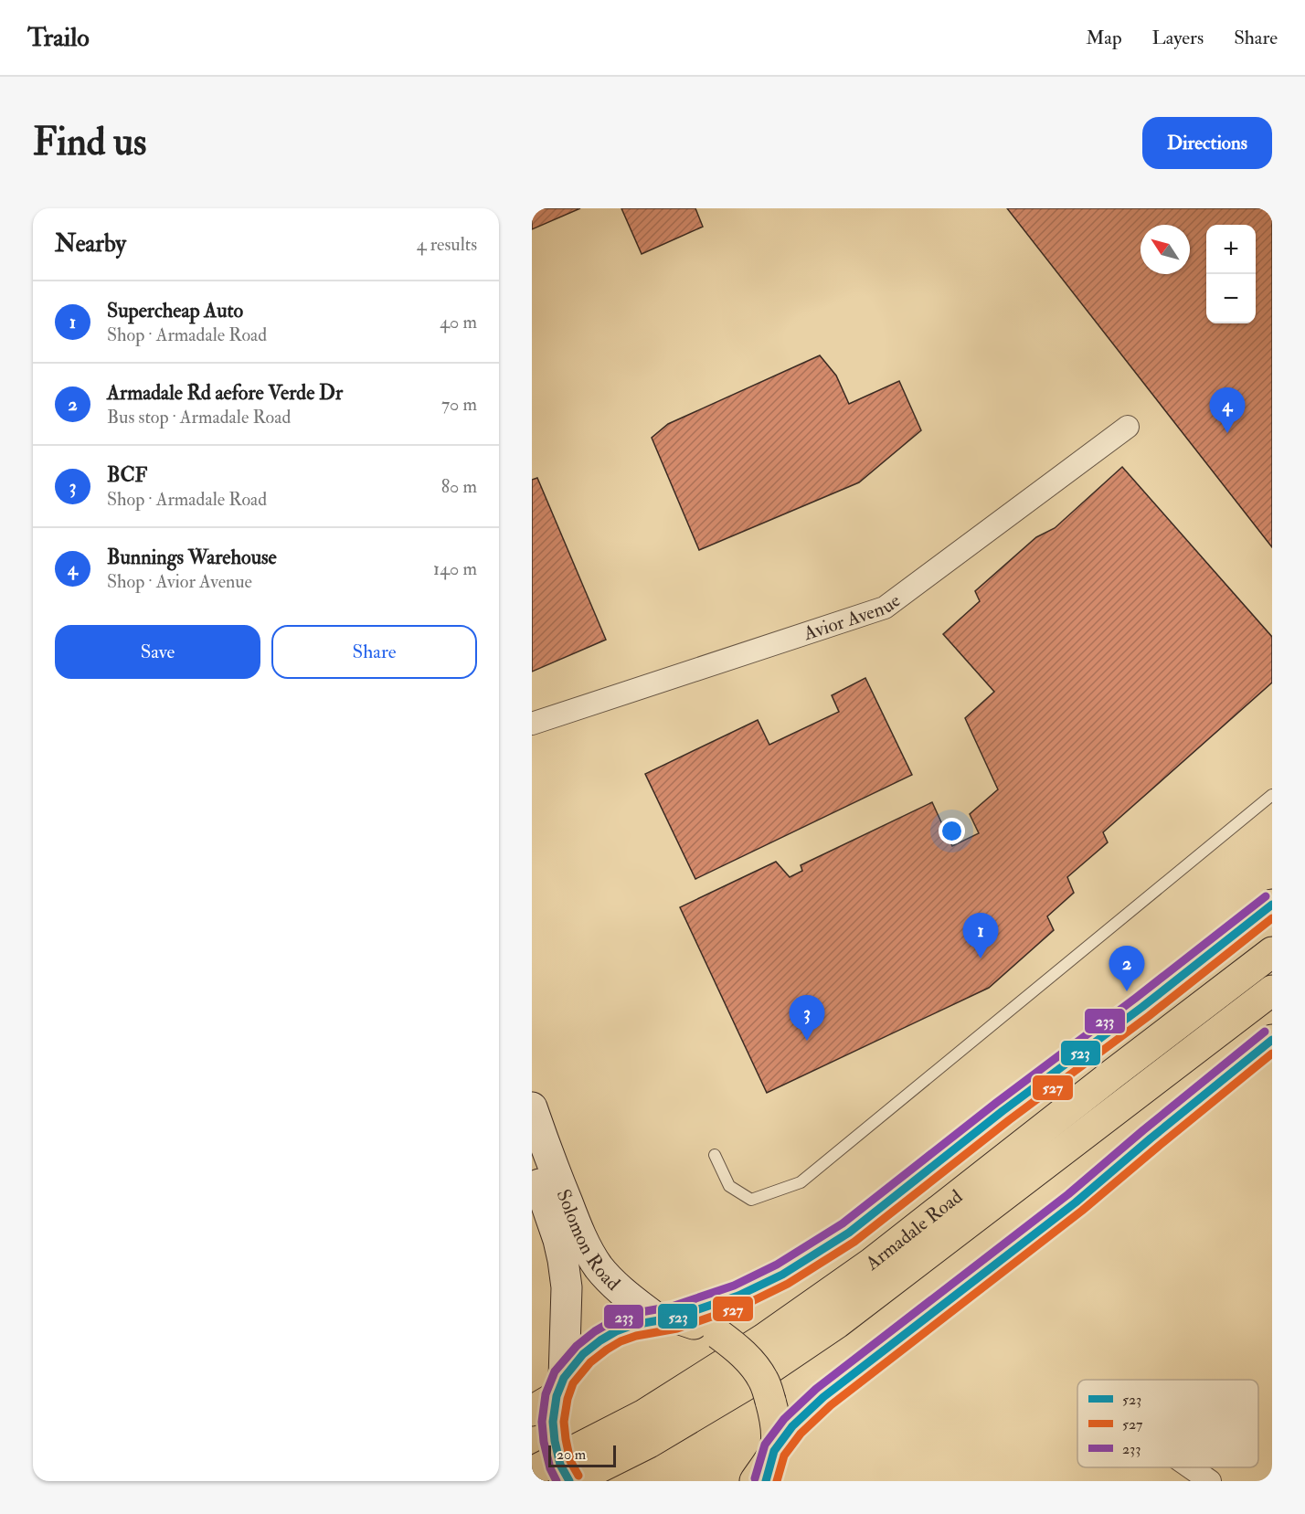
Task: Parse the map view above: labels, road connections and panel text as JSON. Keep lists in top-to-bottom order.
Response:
{
  "streets": {
    "main road": ["Armadale Road", "Solomon Road"],
    "street": ["Avior Avenue"]
  },
  "crossings": [
    ["Armadale Road", "Solomon Road"]
  ],
  "lines": ["transit line 233", "transit line 523", "transit line 527"],
  "legend": ["523", "527", "233"],
  "scale_bar": "20 m",
  "north": "top left",
  "page": {
    "header": "Trailo",
    "nav": ["Map", "Layers", "Share"],
    "buttons": [
      "Directions",
      ["Save", "Share"]
    ],
    "title": "Find us",
    "heading": ["Nearby", "4 results"],
    "map_buttons": ["+", "−"],
    "list": [
      {
        "mark": "1",
        "name": "Supercheap Auto",
        "note": "Shop · Armadale Road",
        "value": "40 m"
      },
      {
        "mark": "2",
        "name": "Armadale Rd aefore Verde Dr",
        "note": "Bus stop · Armadale Road",
        "value": "70 m"
      },
      {
        "mark": "3",
        "name": "BCF",
        "note": "Shop · Armadale Road",
        "value": "80 m"
      },
      {
        "mark": "4",
        "name": "Bunnings Warehouse",
        "note": "Shop · Avior Avenue",
        "value": "140 m"
      }
    ],
    "pins": [
      "4",
      "1",
      "2",
      "3"
    ],
    "scale": "20 m"
  }
}
